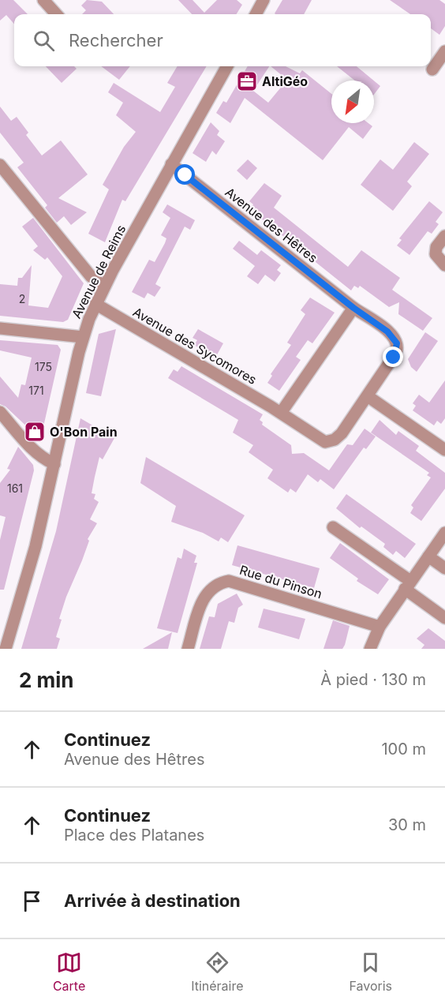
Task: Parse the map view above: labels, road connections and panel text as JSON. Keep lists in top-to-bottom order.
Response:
{
  "streets": {
    "street": [
      "Avenue des Hêtres",
      "Avenue de Reims",
      "Avenue des Sycomores",
      "Rue du Pinson"
    ]
  },
  "crossings": [
    ["Avenue des Hêtres", "Avenue de Reims"],
    ["Avenue des Hêtres", "Avenue des Sycomores"],
    ["Avenue de Reims", "Avenue des Sycomores"]
  ],
  "places": {
    "office": ["AltiGéo"],
    "shop": ["O'Bon Pain"]
  },
  "house_numbers": [
    "2",
    "175",
    "171",
    "161"
  ],
  "north": "bottom left",
  "page": {
    "search": "Rechercher",
    "heading": ["2 min", "À pied · 130 m"],
    "list": [
      ["Continuez", "Avenue des Hêtres", "100 m"],
      ["Continuez", "Place des Platanes", "30 m"],
      "Arrivée à destination"
    ],
    "nav": ["Carte", "Itinéraire", "Favoris"]
  }
}
